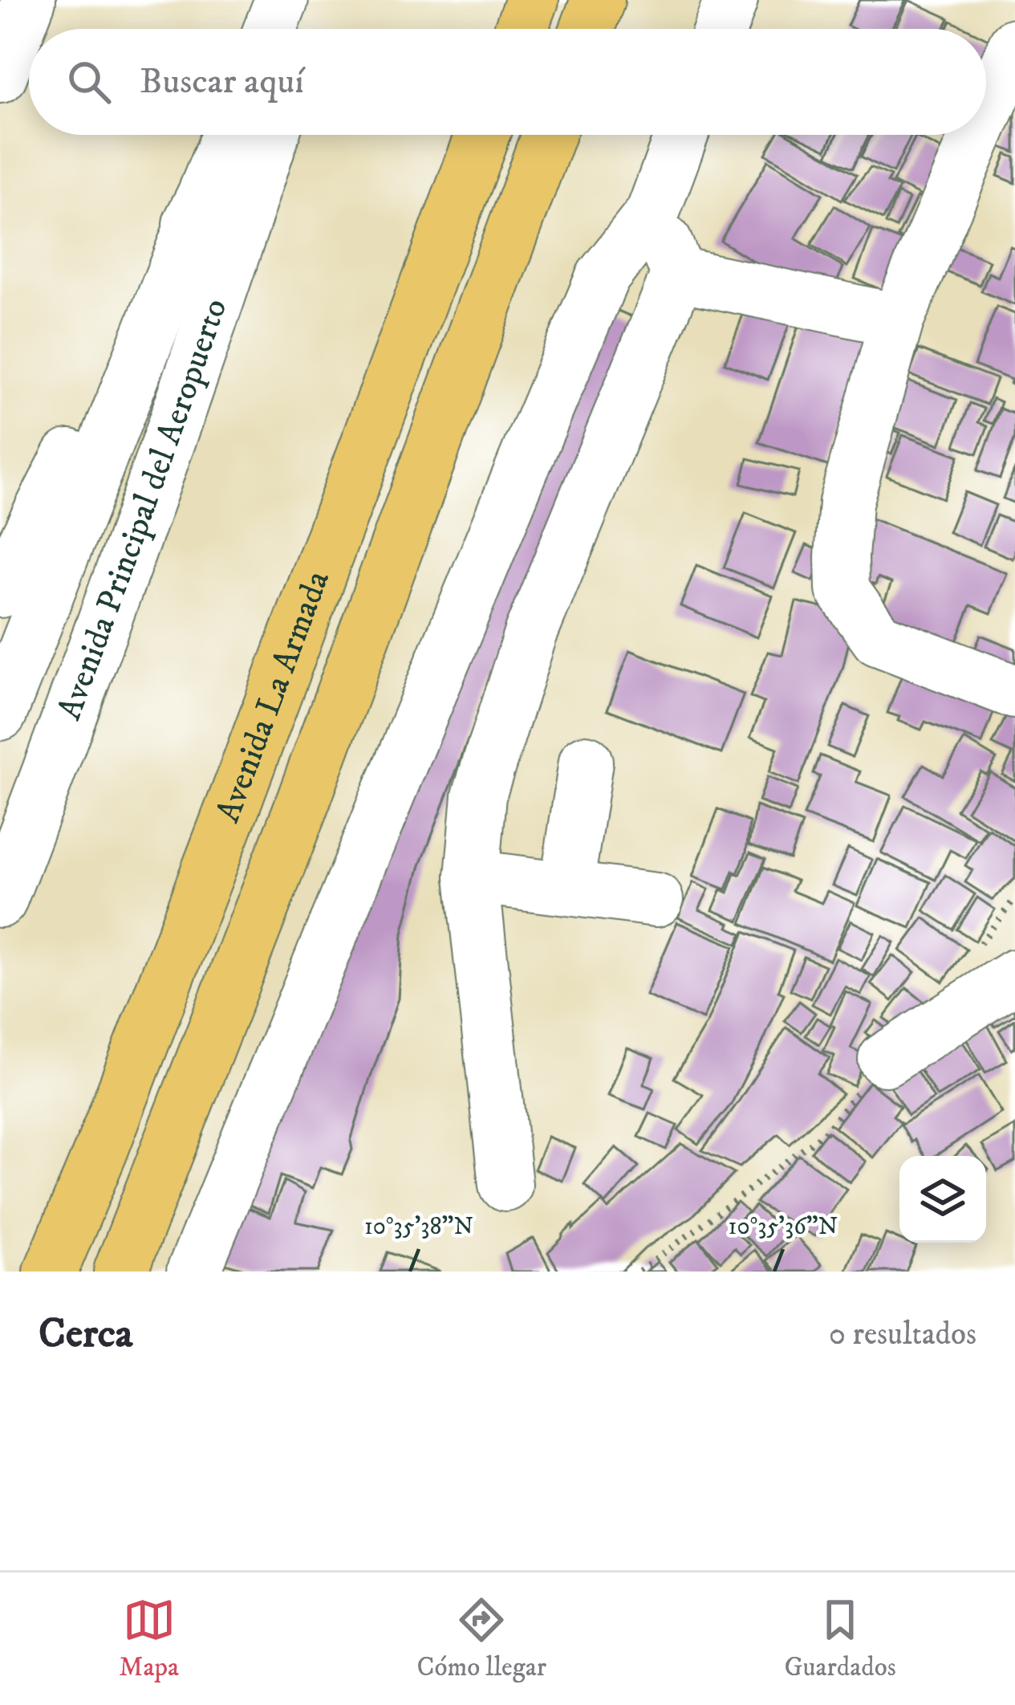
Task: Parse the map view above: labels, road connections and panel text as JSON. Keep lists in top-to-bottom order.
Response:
{
  "streets": {
    "main road": ["Avenida La Armada"],
    "street": ["Avenida Principal del Aeropuerto"]
  },
  "page": {
    "search": "Buscar aquí",
    "heading": ["Cerca", "0 resultados"],
    "nav": ["Mapa", "Cómo llegar", "Guardados"]
  },
  "coordinates": ["10°35'38\"N", "10°35'36\"N"]
}
